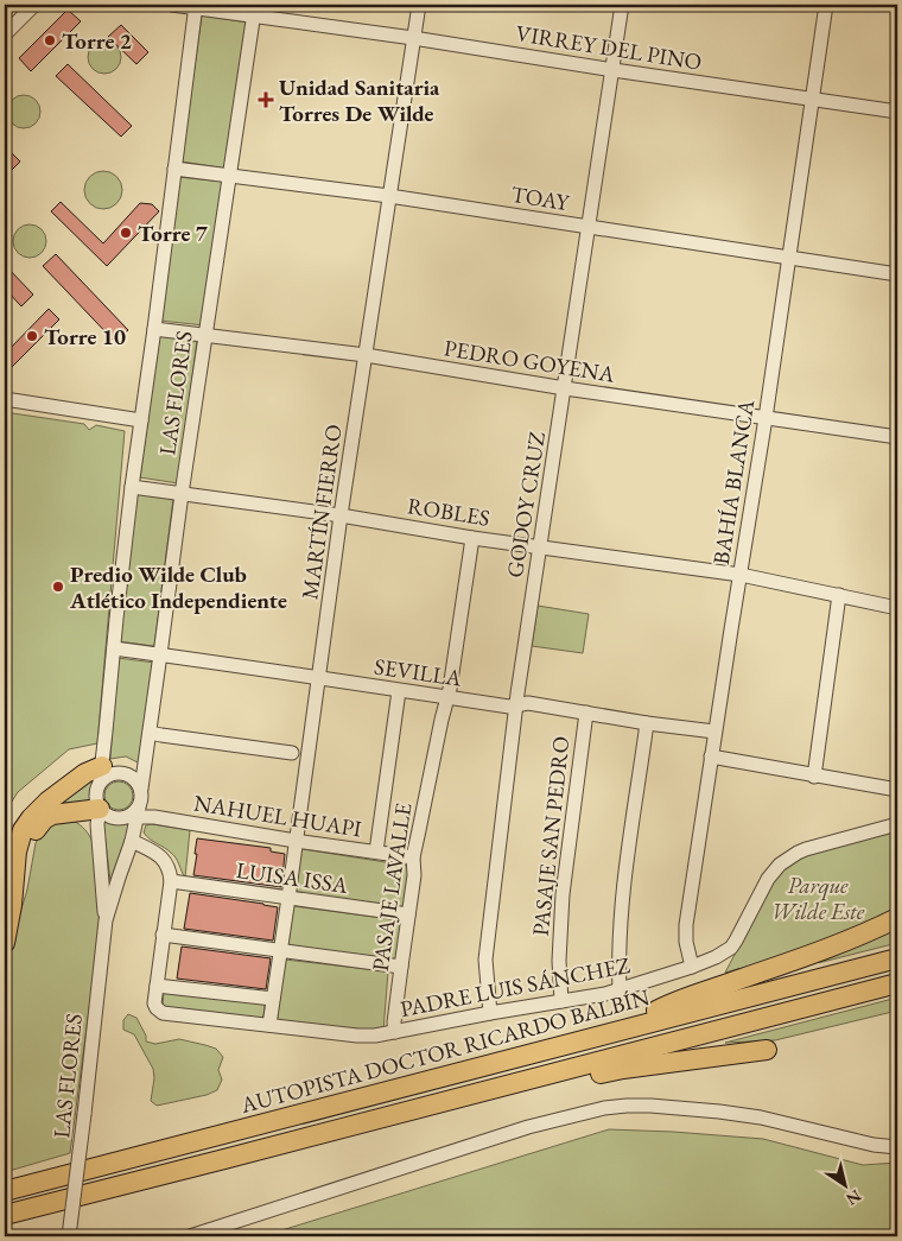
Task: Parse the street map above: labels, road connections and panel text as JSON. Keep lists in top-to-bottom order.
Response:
{
  "streets": {
    "highway": ["AUTOPISTA DOCTOR RICARDO BALBÍN"],
    "street": [
      "VIRREY DEL PINO",
      "TOAY",
      "PEDRO GOYENA",
      "LAS FLORES",
      "BAHÍA BLANCA",
      "GODOY CRUZ",
      "MARTÍN FIERRO",
      "ROBLES",
      "SEVILLA",
      "NAHUEL HUAPI",
      "PASAJE SAN PEDRO",
      "LUISA ISSA",
      "PASAJE LAVALLE",
      "PADRE LUIS SÁNCHEZ"
    ]
  },
  "crossings": [
    ["VIRREY DEL PINO", "LAS FLORES"],
    ["VIRREY DEL PINO", "BAHÍA BLANCA"],
    ["VIRREY DEL PINO", "GODOY CRUZ"],
    ["VIRREY DEL PINO", "MARTÍN FIERRO"],
    ["TOAY", "LAS FLORES"],
    ["TOAY", "BAHÍA BLANCA"],
    ["TOAY", "GODOY CRUZ"],
    ["TOAY", "MARTÍN FIERRO"],
    ["PEDRO GOYENA", "LAS FLORES"],
    ["PEDRO GOYENA", "BAHÍA BLANCA"],
    ["PEDRO GOYENA", "GODOY CRUZ"],
    ["PEDRO GOYENA", "MARTÍN FIERRO"],
    ["LAS FLORES", "ROBLES"],
    ["LAS FLORES", "SEVILLA"],
    ["LAS FLORES", "NAHUEL HUAPI"],
    ["BAHÍA BLANCA", "ROBLES"],
    ["BAHÍA BLANCA", "SEVILLA"],
    ["BAHÍA BLANCA", "PADRE LUIS SÁNCHEZ"],
    ["GODOY CRUZ", "ROBLES"],
    ["GODOY CRUZ", "SEVILLA"],
    ["GODOY CRUZ", "PADRE LUIS SÁNCHEZ"],
    ["MARTÍN FIERRO", "ROBLES"],
    ["MARTÍN FIERRO", "SEVILLA"],
    ["MARTÍN FIERRO", "NAHUEL HUAPI"],
    ["MARTÍN FIERRO", "LUISA ISSA"],
    ["MARTÍN FIERRO", "PADRE LUIS SÁNCHEZ"],
    ["ROBLES", "PASAJE LAVALLE"],
    ["SEVILLA", "PASAJE SAN PEDRO"],
    ["SEVILLA", "PASAJE LAVALLE"],
    ["NAHUEL HUAPI", "PASAJE LAVALLE"],
    ["PASAJE SAN PEDRO", "PADRE LUIS SÁNCHEZ"],
    ["LUISA ISSA", "PASAJE LAVALLE"],
    ["PASAJE LAVALLE", "PADRE LUIS SÁNCHEZ"]
  ],
  "parks": ["Parque Wilde Este"],
  "places": {
    "other": [
      "Torre 2",
      "Torre 7",
      "Torre 10",
      "Predio Wilde Club Atlético Independiente"
    ],
    "health": ["Unidad Sanitaria Torres De Wilde"]
  },
  "north": "bottom right"
}
